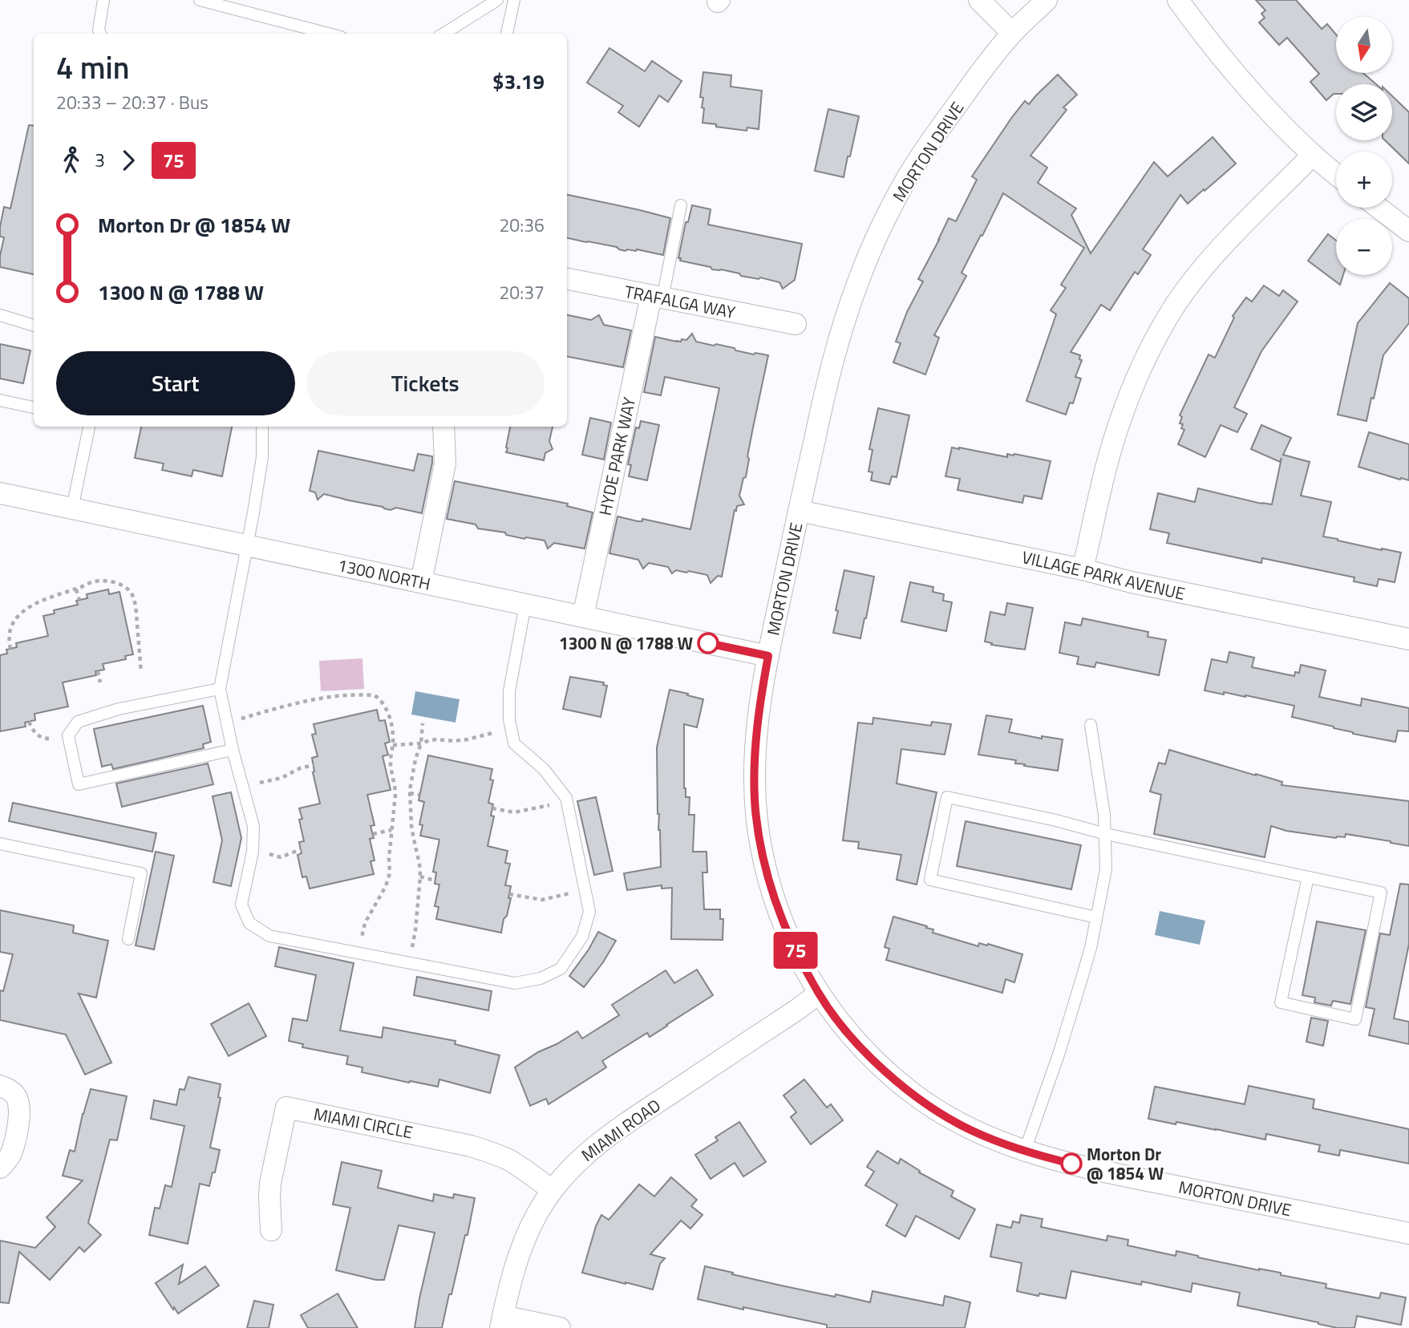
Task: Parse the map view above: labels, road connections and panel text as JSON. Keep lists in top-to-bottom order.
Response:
{
  "streets": {
    "street": [
      "MORTON DRIVE",
      "TRAFALGA WAY",
      "HYDE PARK WAY",
      "1300 NORTH",
      "VILLAGE PARK AVENUE",
      "MIAMI CIRCLE",
      "MIAMI ROAD"
    ]
  },
  "crossings": [
    ["MORTON DRIVE", "1300 NORTH"],
    ["MORTON DRIVE", "VILLAGE PARK AVENUE"],
    ["MORTON DRIVE", "MIAMI ROAD"],
    ["TRAFALGA WAY", "HYDE PARK WAY"],
    ["HYDE PARK WAY", "1300 NORTH"],
    ["MIAMI CIRCLE", "MIAMI ROAD"]
  ],
  "places": ["1300 N @ 1788 W", "Morton Dr @ 1854 W"],
  "lines": ["bus line 75"],
  "north": "bottom",
  "page": {
    "on_map": "75",
    "map_buttons": ["+", "−"],
    "heading": ["4 min", "20:33 – 20:37 · Bus", "$3.19"],
    "legs": ["3", "75"],
    "list": [
      {
        "name": "Morton Dr @ 1854 W",
        "value": "20:36"
      },
      {
        "name": "1300 N @ 1788 W",
        "value": "20:37"
      }
    ],
    "buttons": ["Start", "Tickets"]
  }
}
